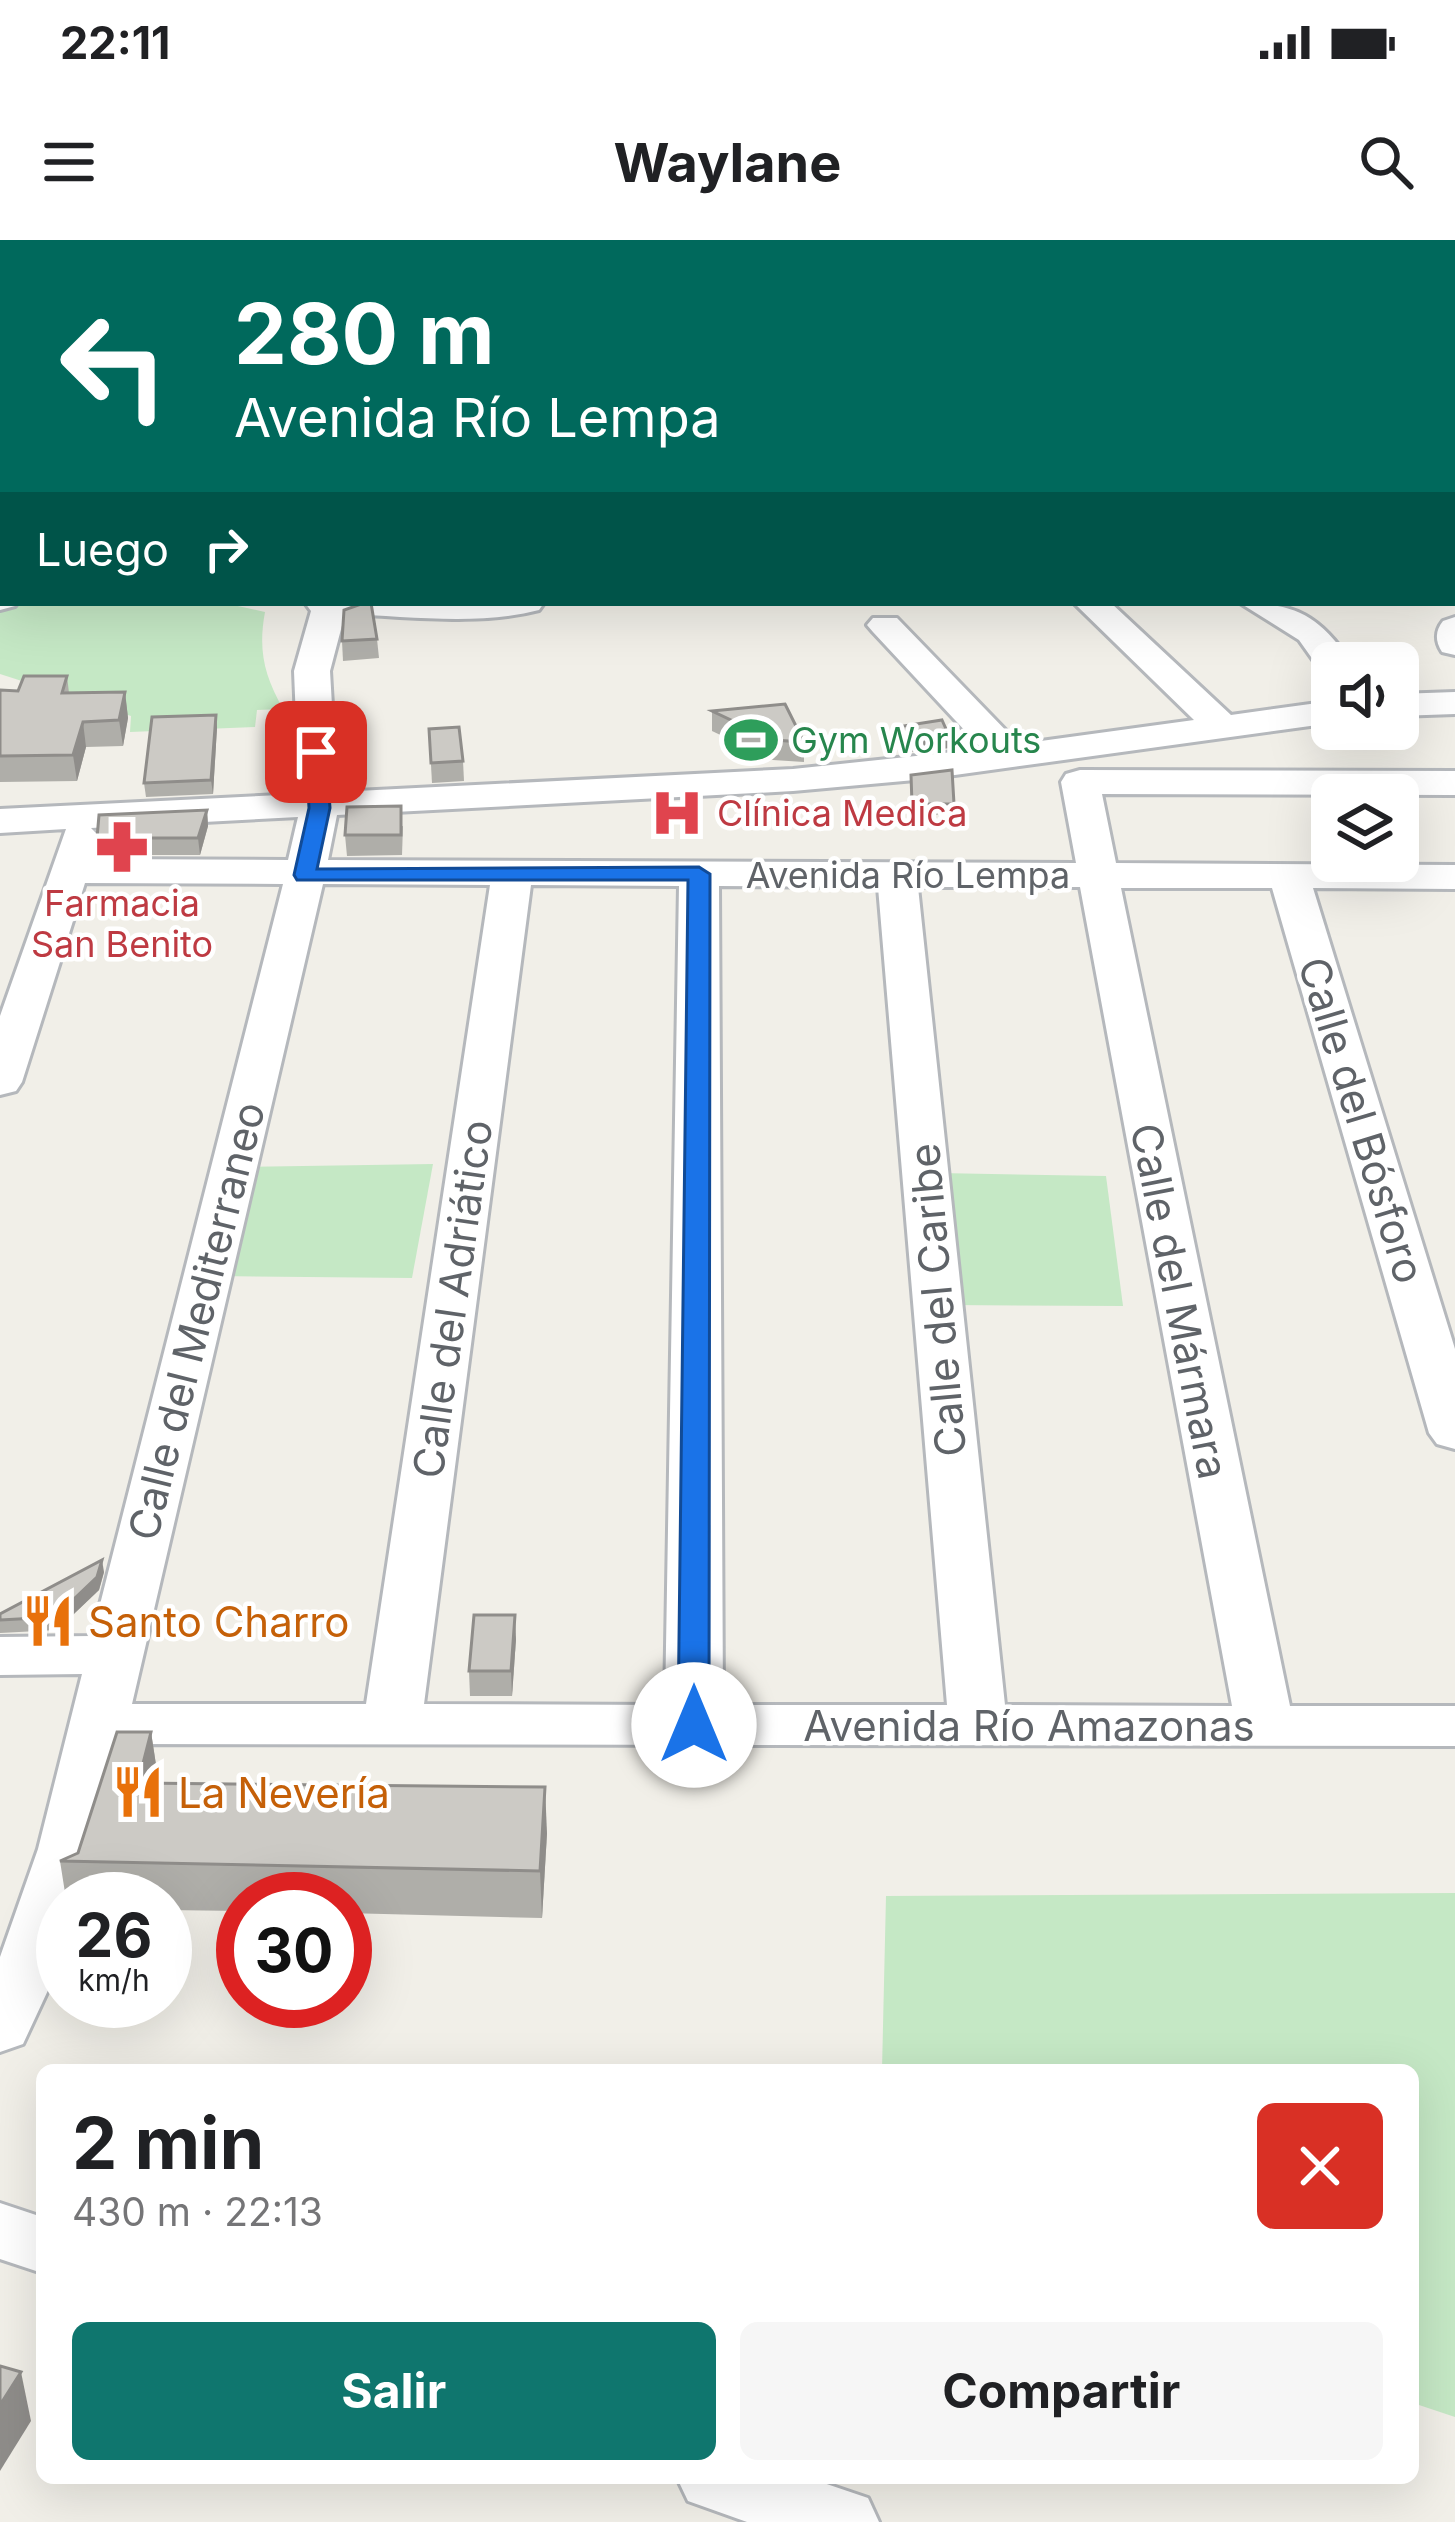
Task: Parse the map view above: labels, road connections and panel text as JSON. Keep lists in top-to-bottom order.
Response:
{
  "streets": {
    "street": [
      "Avenida Río Lempa",
      "Calle del Bósforo",
      "Calle del Adriático",
      "Calle del Caribe",
      "Calle del Mármara",
      "Calle del Mediterraneo",
      "Avenida Río Amazonas"
    ]
  },
  "crossings": [
    ["Avenida Río Lempa", "Calle del Bósforo"],
    ["Avenida Río Lempa", "Calle del Adriático"],
    ["Avenida Río Lempa", "Calle del Caribe"],
    ["Avenida Río Lempa", "Calle del Mármara"],
    ["Avenida Río Lempa", "Calle del Mediterraneo"],
    ["Calle del Adriático", "Avenida Río Amazonas"],
    ["Calle del Caribe", "Avenida Río Amazonas"],
    ["Calle del Mármara", "Avenida Río Amazonas"],
    ["Calle del Mediterraneo", "Avenida Río Amazonas"]
  ],
  "places": {
    "sports": ["Gym Workouts"],
    "hospital": ["Clínica Medica"],
    "pharmacy": ["Farmacia San Benito"],
    "restaurant": ["Santo Charro", "La Nevería"]
  },
  "page": {
    "status": "22:11",
    "header": "Waylane",
    "turn": ["280 m", "Avenida Río Lempa"],
    "then": "Luego",
    "speed": "26 km/h",
    "limit": "30",
    "heading": ["2 min", "430 m · 22:13"],
    "buttons": ["Salir", "Compartir"]
  }
}
